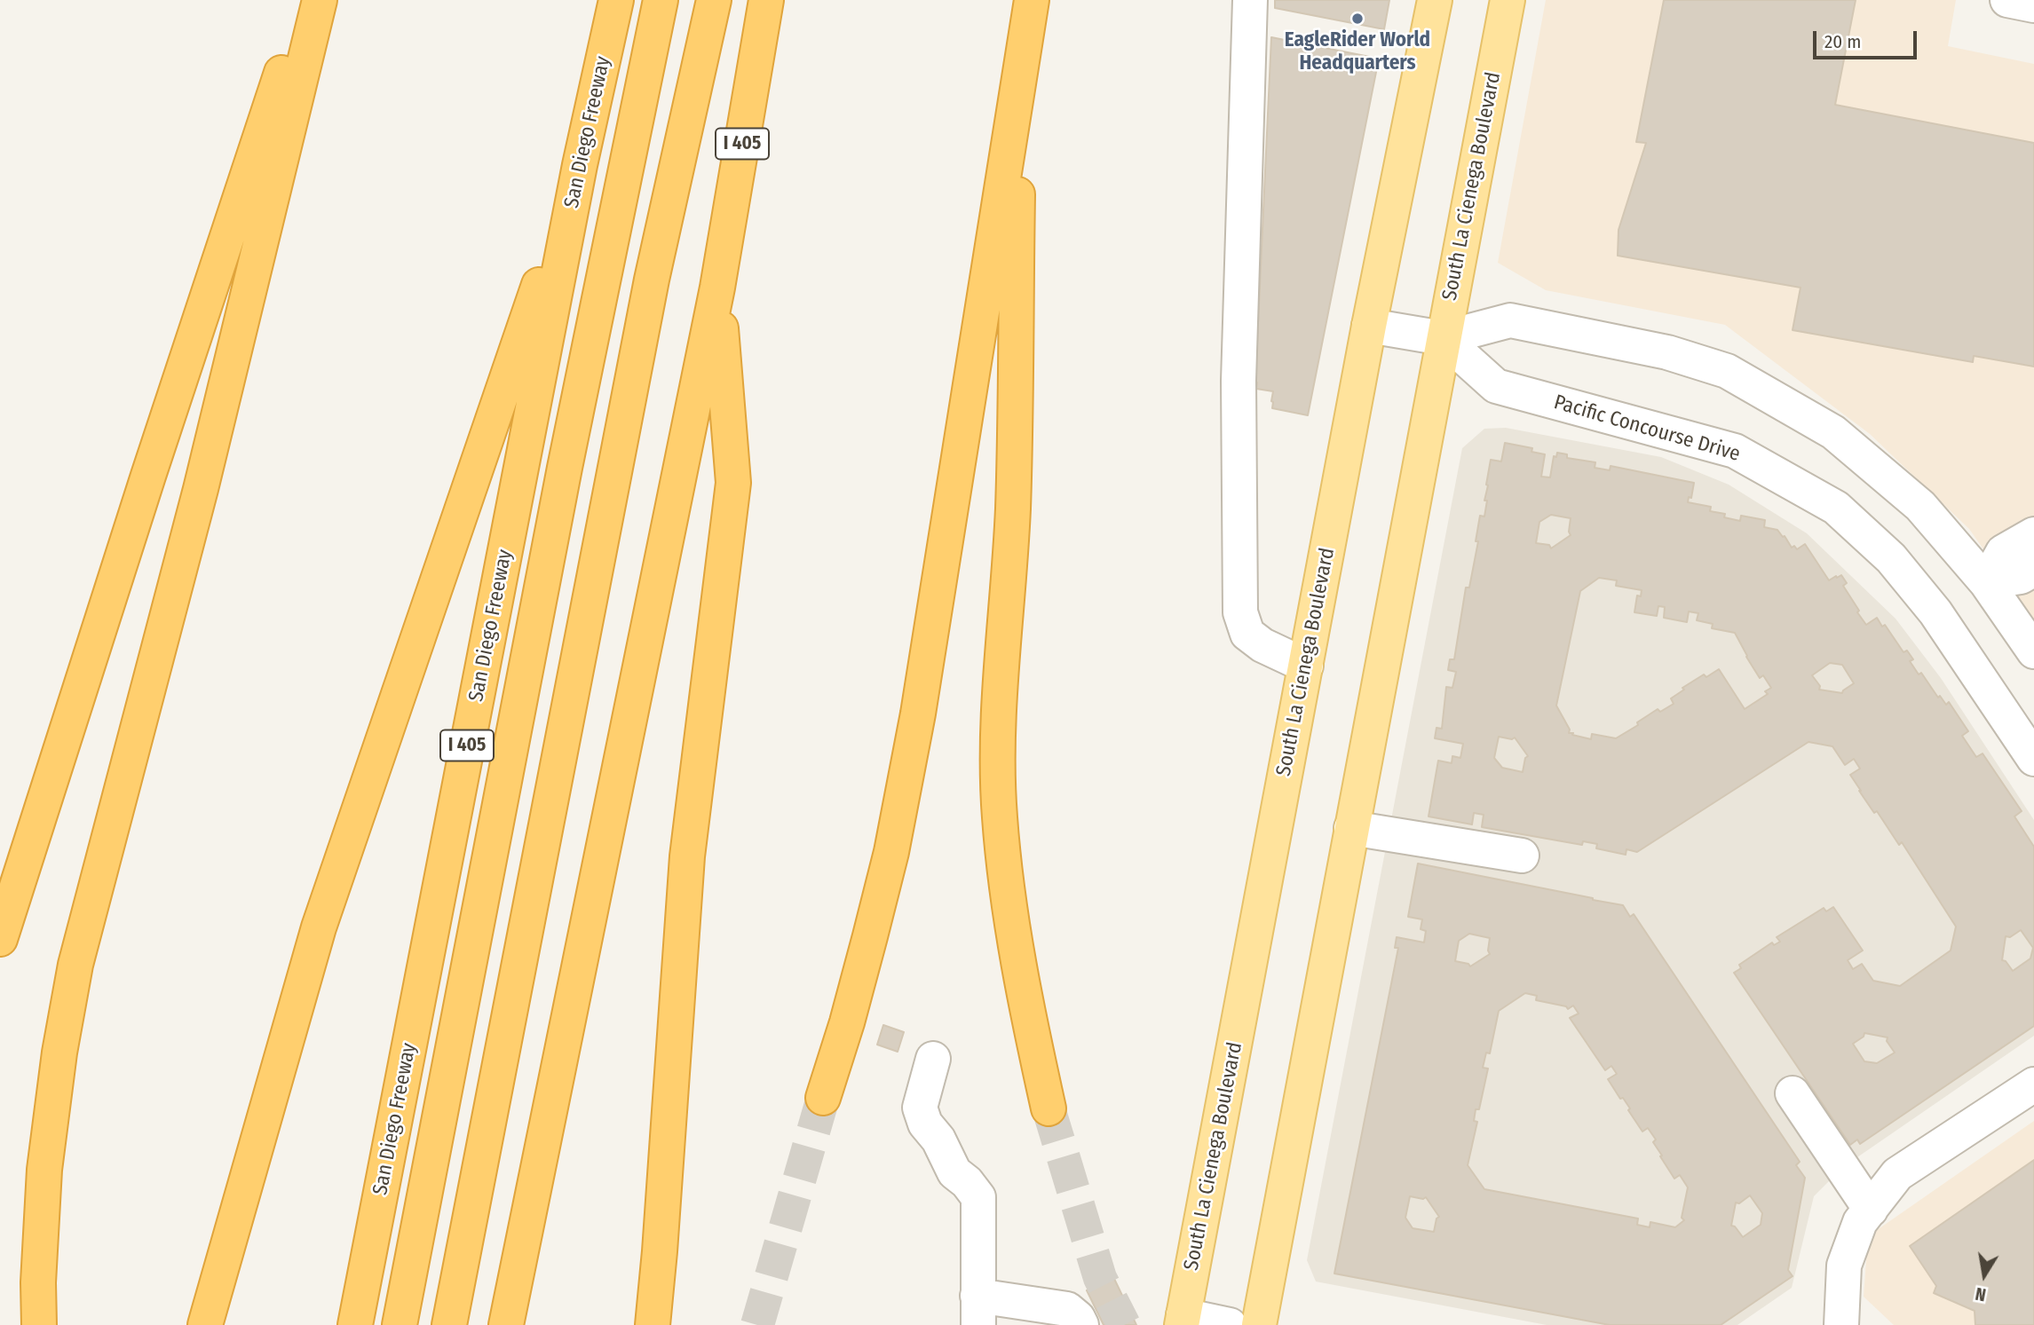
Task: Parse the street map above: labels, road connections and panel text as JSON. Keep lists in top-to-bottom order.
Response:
{
  "streets": {
    "highway": ["San Diego Freeway", "I 405"],
    "main road": ["South La Cienega Boulevard"],
    "street": ["Pacific Concourse Drive"]
  },
  "crossings": [
    ["South La Cienega Boulevard", "Pacific Concourse Drive"]
  ],
  "places": ["EagleRider World Headquarters"],
  "scale_bar": "20 m",
  "north": "bottom"
}
